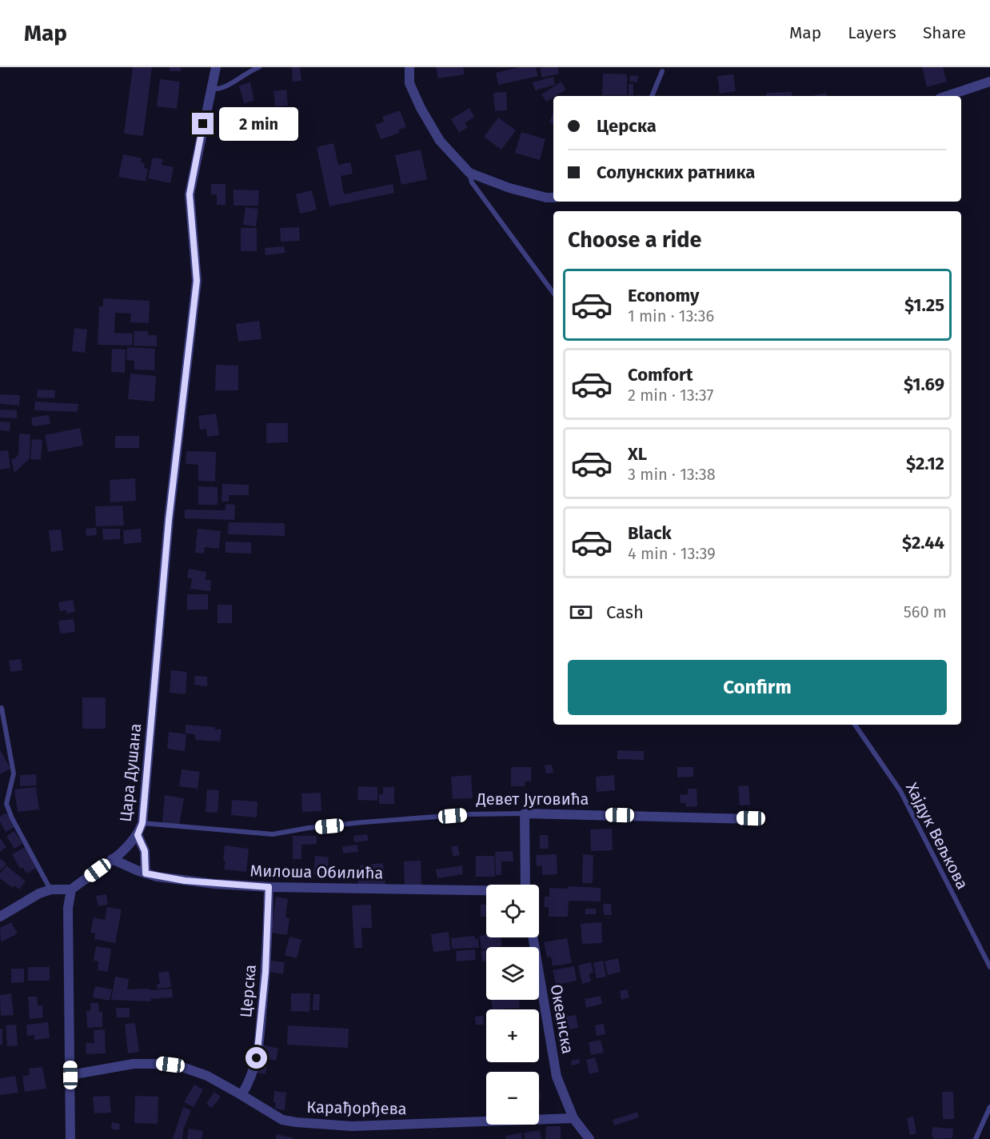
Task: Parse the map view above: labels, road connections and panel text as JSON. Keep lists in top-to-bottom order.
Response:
{
  "streets": {
    "street": [
      "Цара Душана",
      "Девет Југовића",
      "Милоша Обилића",
      "Церска",
      "Океанска",
      "Карађорђева"
    ],
    "lane": ["Хајдук Вељкова"]
  },
  "crossings": [
    ["Цара Душана", "Девет Југовића"],
    ["Цара Душана", "Милоша Обилића"],
    ["Милоша Обилића", "Церска"],
    ["Церска", "Карађорђева"],
    ["Океанска", "Карађорђева"]
  ],
  "page": {
    "header": "Map",
    "nav": ["Map", "Layers", "Share"],
    "banner": ["Церска", "Солунских ратника"],
    "bubble": "2 min",
    "heading": "Choose a ride",
    "list": [
      {
        "name": "Economy",
        "note": "1 min · 13:36",
        "value": "$1.25"
      },
      {
        "name": "Comfort",
        "note": "2 min · 13:37",
        "value": "$1.69"
      },
      {
        "name": "XL",
        "note": "3 min · 13:38",
        "value": "$2.12"
      },
      {
        "name": "Black",
        "note": "4 min · 13:39",
        "value": "$2.44"
      }
    ],
    "pay": ["Cash", "560 m"],
    "buttons": "Confirm",
    "map_buttons": ["+", "−"]
  }
}
